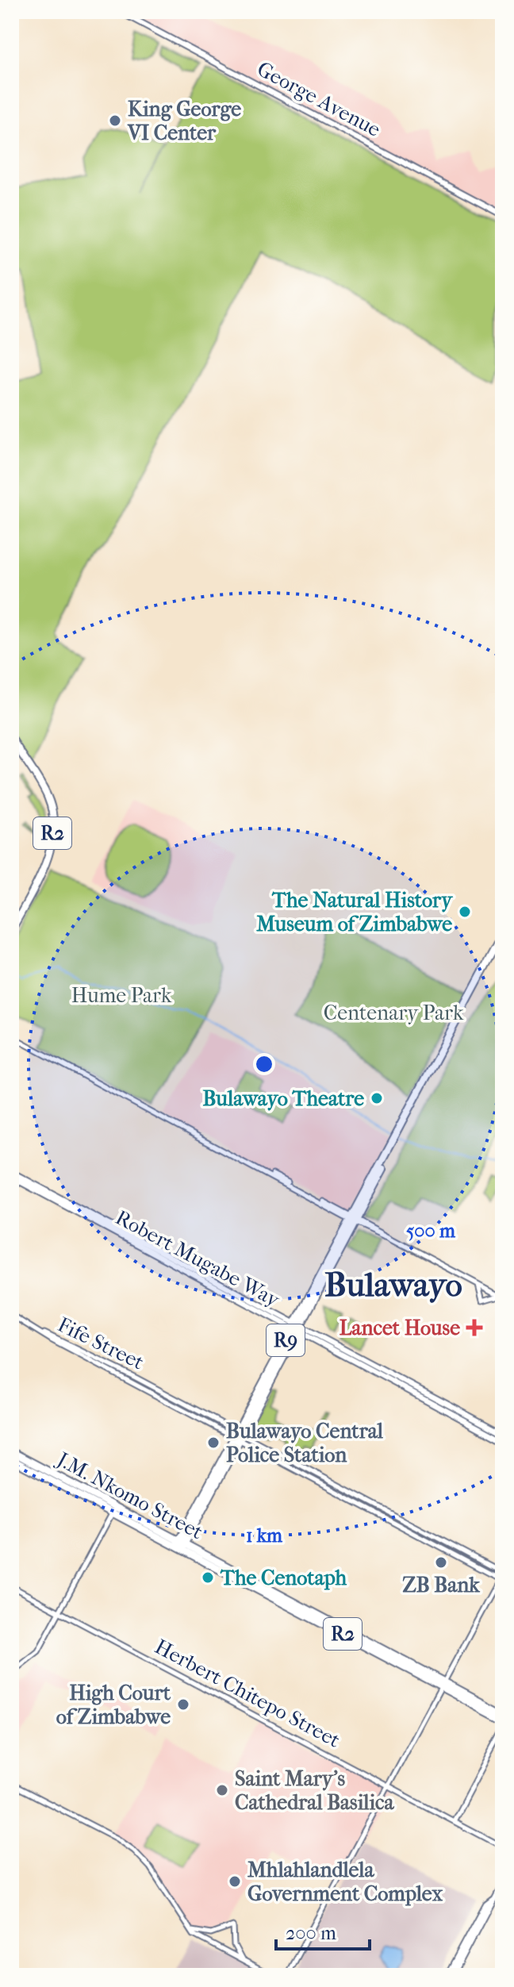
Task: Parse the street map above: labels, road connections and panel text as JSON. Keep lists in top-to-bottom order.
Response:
{
  "streets": {
    "highway": ["R2", "R9", "J.M. Nkomo Street"],
    "main road": ["George Avenue", "Robert Mugabe Way"],
    "street": ["Fife Street", "Herbert Chitepo Street"]
  },
  "crossings": [
    ["Robert Mugabe Way", "R9"],
    ["R9", "Fife Street"],
    ["R9", "J.M. Nkomo Street"]
  ],
  "districts": ["Bulawayo"],
  "parks": ["Hume Park", "Centenary Park"],
  "places": {
    "other": [
      "King George VI Center",
      "The Natural History Museum of Zimbabwe",
      "Bulawayo Theatre",
      "Bulawayo Central Police Station",
      "ZB Bank",
      "The Cenotaph",
      "High Court of Zimbabwe",
      "Saint Mary's Cathedral Basilica",
      "Mhlahlandlela Government Complex"
    ],
    "health": ["Lancet House"]
  },
  "scale_bar": "200 m",
  "rings": ["500 m", "1 km"]
}
